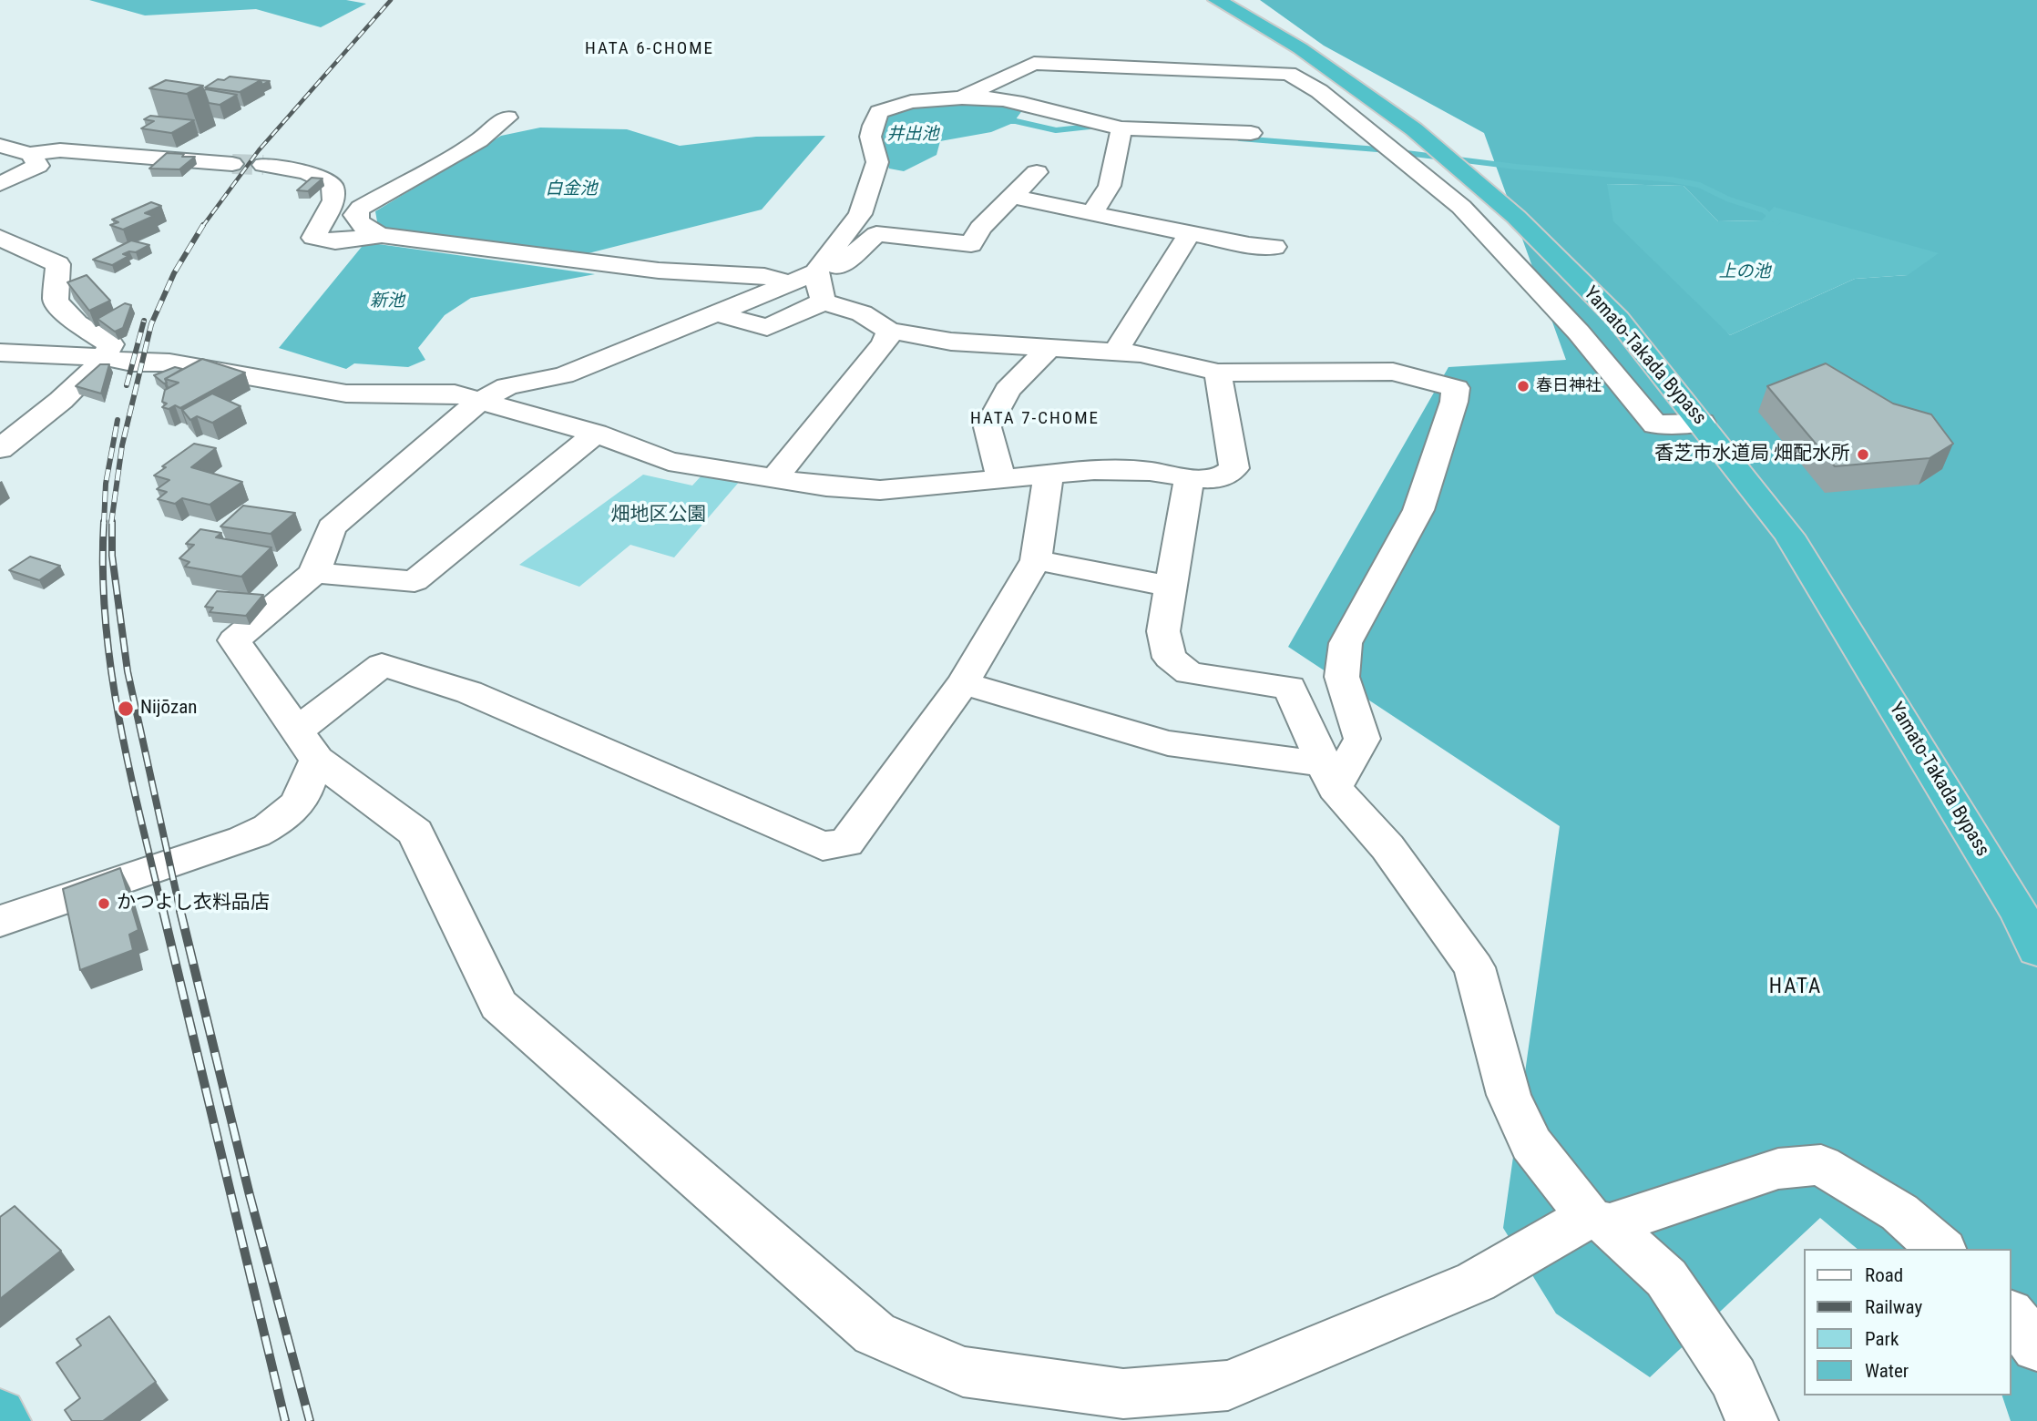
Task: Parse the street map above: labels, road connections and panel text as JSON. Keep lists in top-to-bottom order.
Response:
{
  "streets": {
    "highway": ["Yamato-Takada Bypass"]
  },
  "districts": ["HATA 6-CHOME", "HATA 7-CHOME", "HATA"],
  "water": [
    "井出池",
    "白金池",
    "上の池",
    "新池"
  ],
  "parks": ["畑地区公園"],
  "places": [
    "春日神社",
    "香芝市水道局 畑配水所",
    "Nijōzan",
    "かつよし衣料品店"
  ],
  "legend": [
    "Road",
    "Railway",
    "Park",
    "Water"
  ]
}
